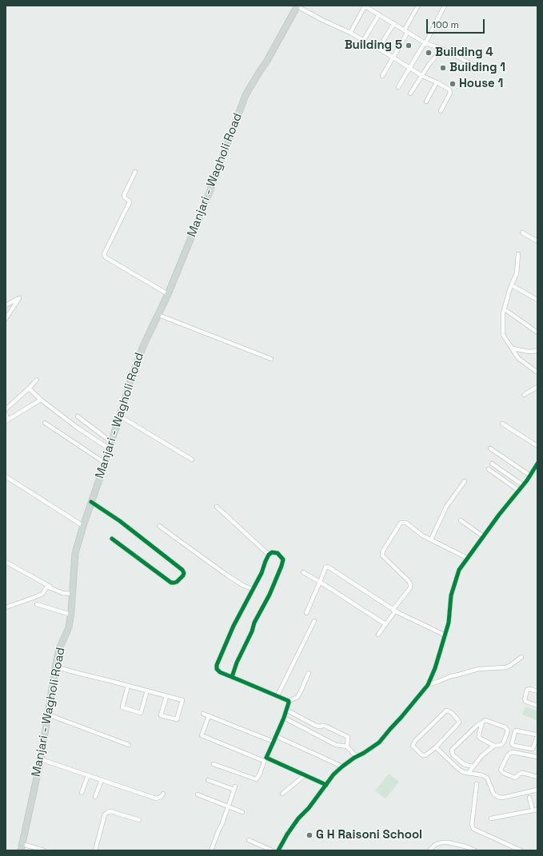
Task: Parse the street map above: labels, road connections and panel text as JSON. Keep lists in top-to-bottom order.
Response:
{
  "streets": {
    "main road": ["Manjari - Wagholi Road"]
  },
  "places": [
    "Building 5",
    "Building 4",
    "Building 1",
    "House 1",
    "G H Raisoni School"
  ],
  "scale_bar": "100 m"
}
